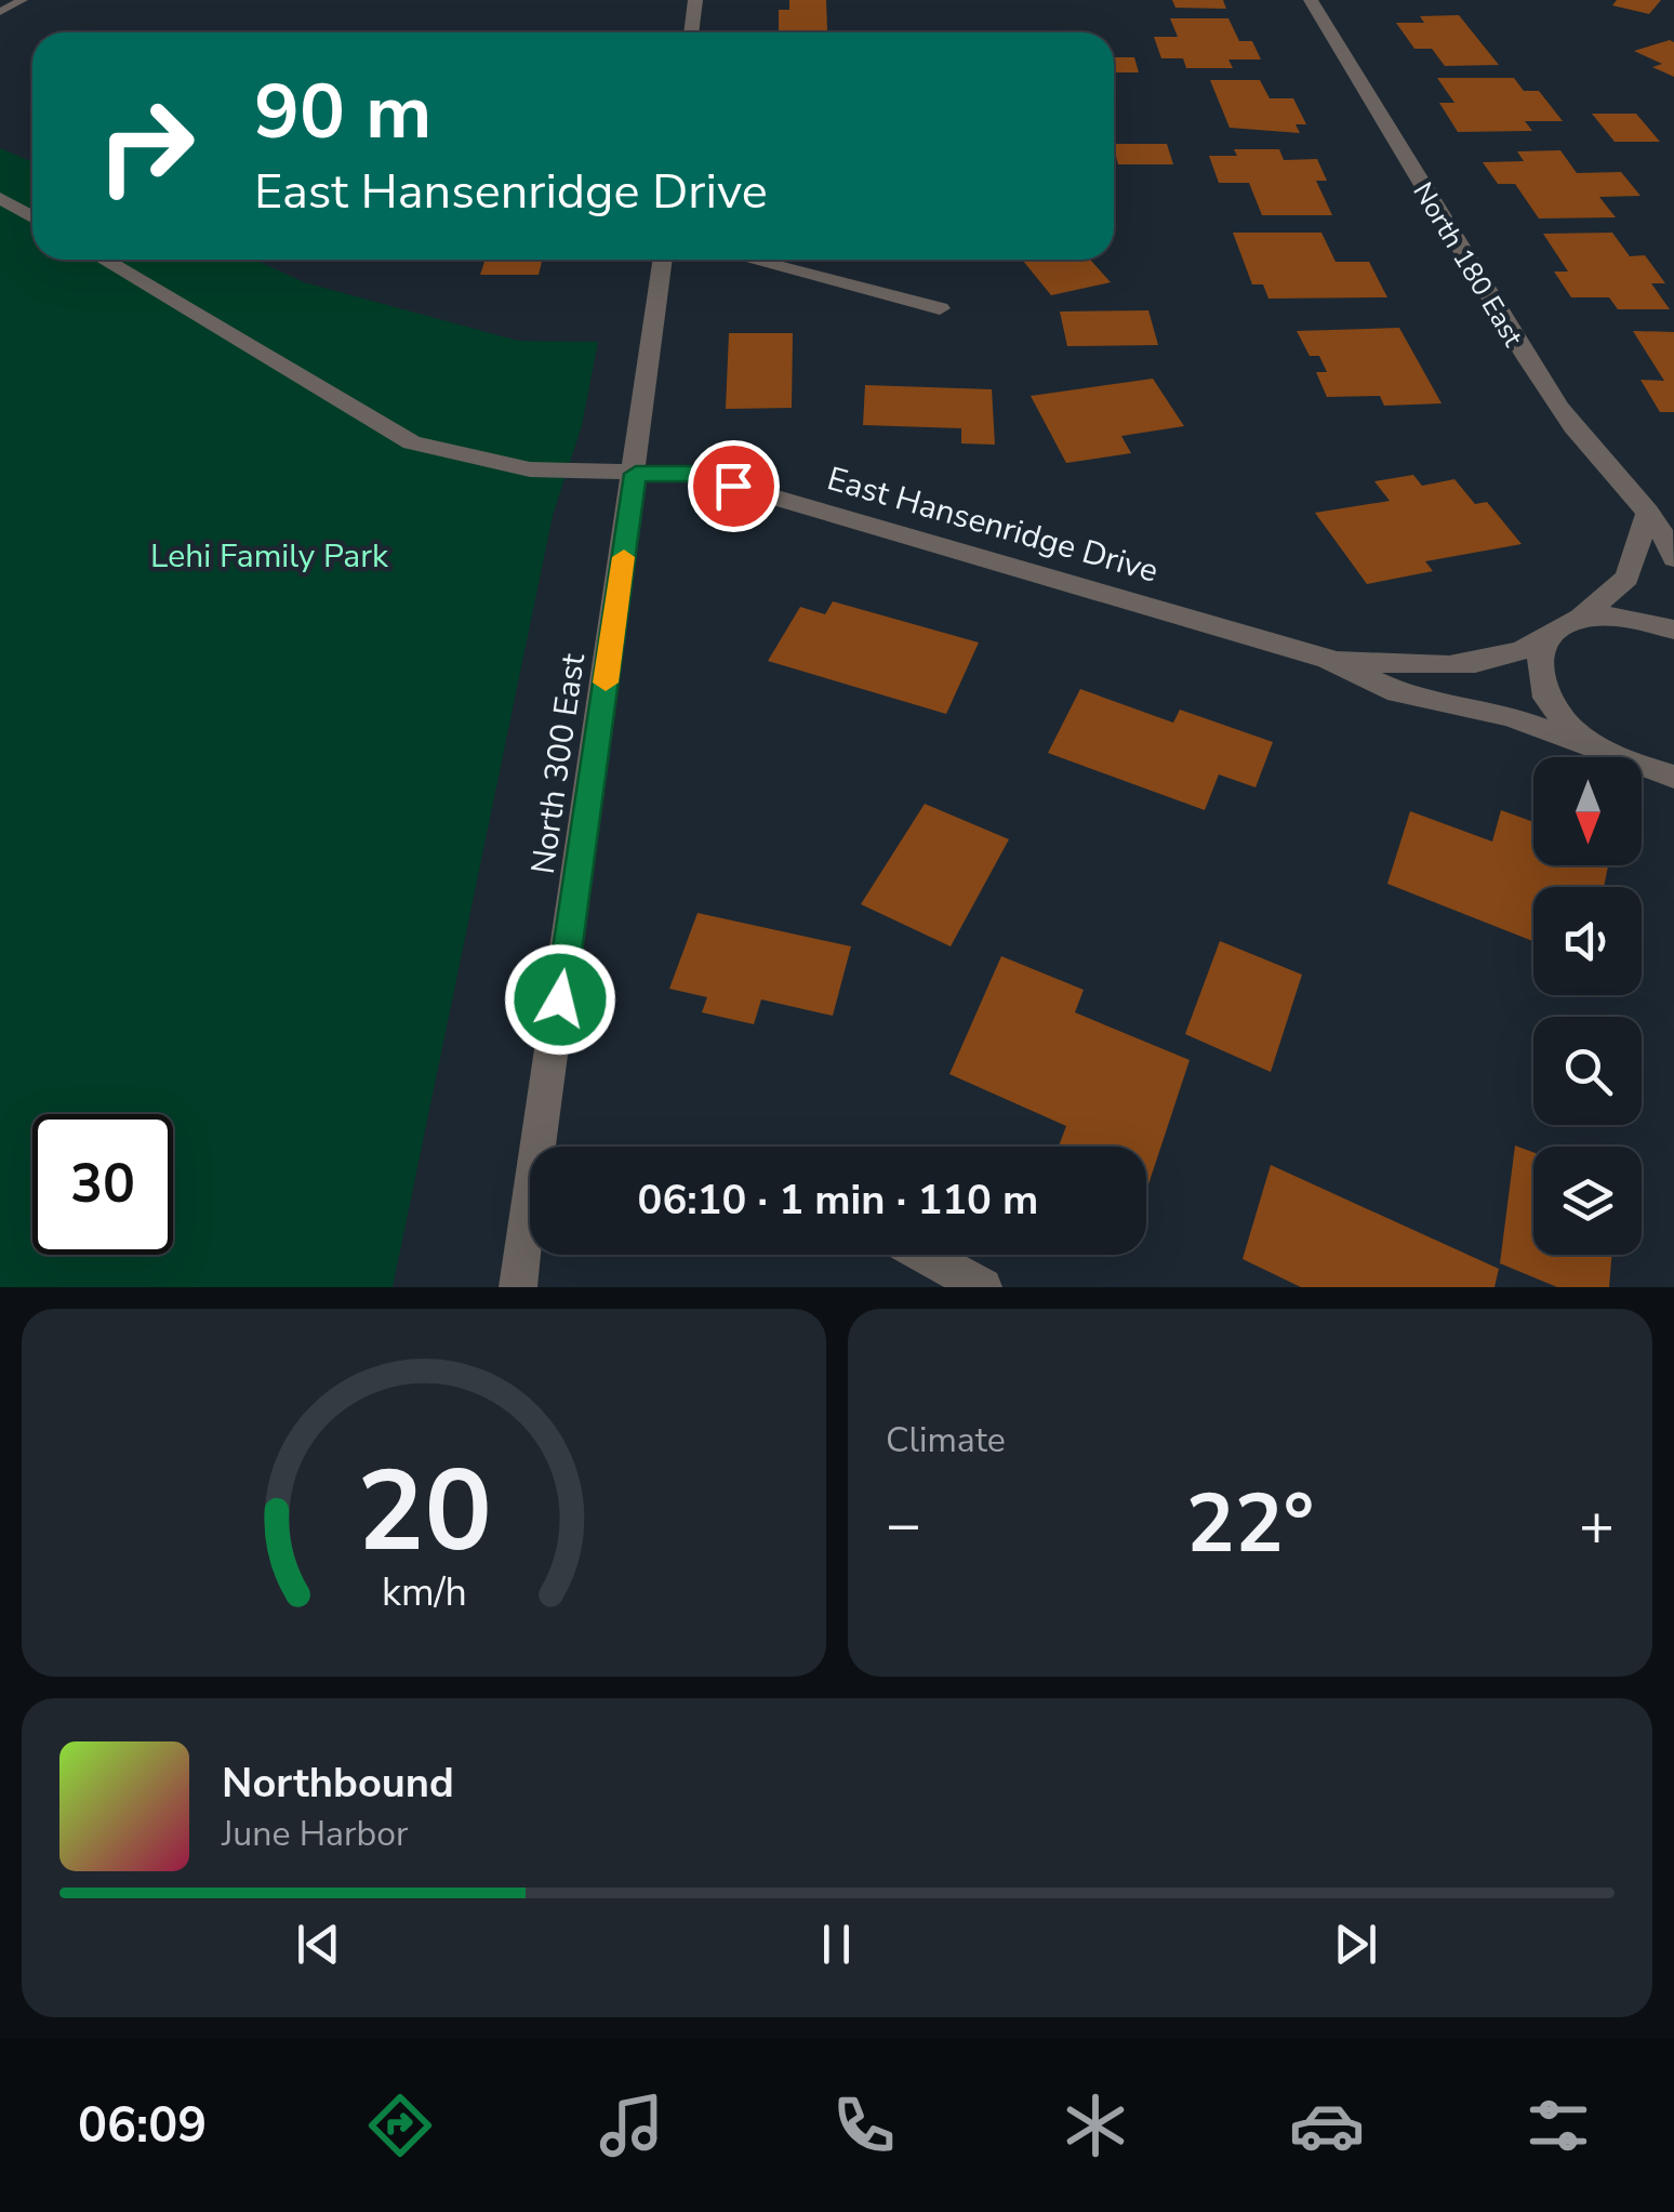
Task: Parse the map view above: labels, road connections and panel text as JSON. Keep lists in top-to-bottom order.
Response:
{
  "streets": {
    "street": ["North 180 East", "East Hansenridge Drive", "North 300 East"]
  },
  "crossings": [
    ["East Hansenridge Drive", "North 300 East"]
  ],
  "parks": ["Lehi Family Park"],
  "north": "bottom",
  "page": {
    "turn": ["90 m", "East Hansenridge Drive"],
    "limit": "30",
    "trip": "06:10 · 1 min · 110 m",
    "tile": "Climate",
    "heat": ["−", "22°", "+"],
    "song": ["Northbound", "June Harbor"],
    "tabs": "06:09",
    "gauge": ["20", "km/h"]
  }
}
